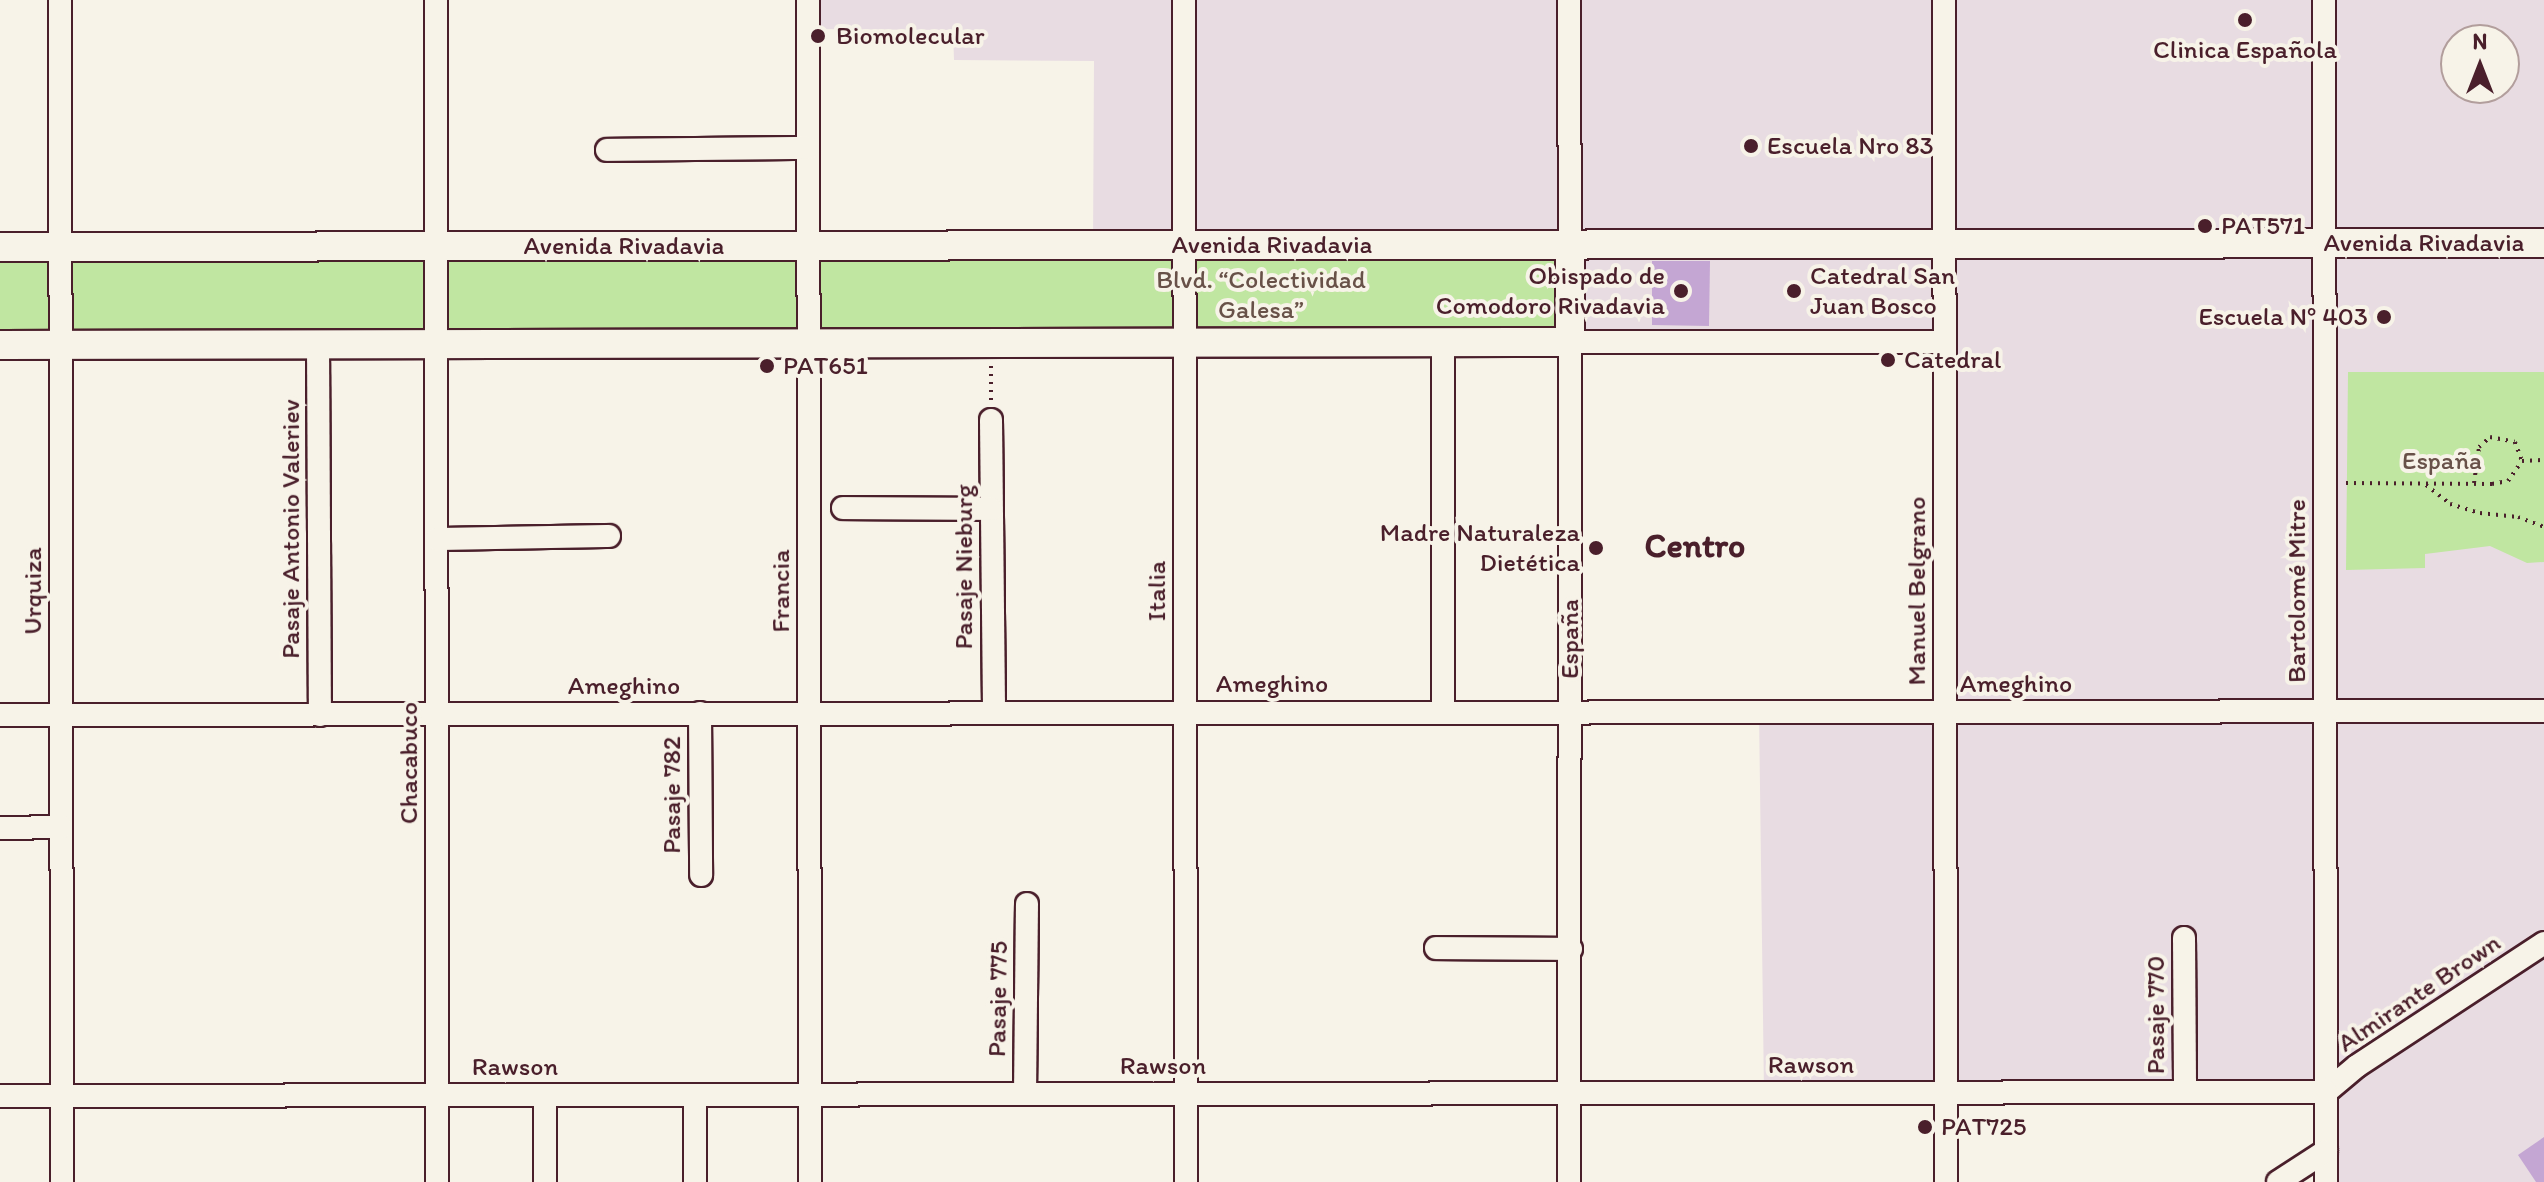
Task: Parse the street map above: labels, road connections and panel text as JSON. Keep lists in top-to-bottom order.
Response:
{
  "streets": {
    "main road": ["Avenida Rivadavia", "España"],
    "street": [
      "Pasaje Antonio Valeriev",
      "Pasaje Nieburg",
      "Urquiza",
      "Francia",
      "Italia",
      "Manuel Belgrano",
      "Bartolomé Mitre",
      "Ameghino",
      "Chacabuco",
      "Pasaje 782",
      "Almirante Brown",
      "Pasaje 775",
      "Pasaje 770",
      "Rawson"
    ]
  },
  "crossings": [
    ["Avenida Rivadavia", "Urquiza"],
    ["Avenida Rivadavia", "Francia"],
    ["Avenida Rivadavia", "Italia"],
    ["Avenida Rivadavia", "Manuel Belgrano"],
    ["Avenida Rivadavia", "Bartolomé Mitre"],
    ["Avenida Rivadavia", "España"],
    ["Avenida Rivadavia", "Chacabuco"],
    ["Pasaje Antonio Valeriev", "Ameghino"],
    ["Pasaje Nieburg", "Ameghino"],
    ["Urquiza", "Ameghino"],
    ["Urquiza", "Rawson"],
    ["Francia", "Ameghino"],
    ["Francia", "Rawson"],
    ["Italia", "Ameghino"],
    ["Italia", "Rawson"],
    ["Manuel Belgrano", "Ameghino"],
    ["Manuel Belgrano", "Rawson"],
    ["Bartolomé Mitre", "Ameghino"],
    ["Bartolomé Mitre", "Almirante Brown"],
    ["Bartolomé Mitre", "Rawson"],
    ["España", "Ameghino"],
    ["España", "Rawson"],
    ["Ameghino", "Chacabuco"],
    ["Ameghino", "Pasaje 782"],
    ["Chacabuco", "Rawson"],
    ["Almirante Brown", "Rawson"],
    ["Pasaje 775", "Rawson"],
    ["Pasaje 770", "Rawson"]
  ],
  "districts": ["Centro"],
  "parks": ["Blvd. “Colectividad Galesa”", "España"],
  "places": [
    "Clinica Española",
    "Biomolecular",
    "Escuela Nro 83",
    "PAT571",
    "Obispado de Comodoro Rivadavia",
    "Catedral San Juan Bosco",
    "Escuela Nº 403",
    "Catedral",
    "PAT651",
    "Madre Naturaleza Dietética",
    "PAT725"
  ],
  "north": "top"
}
